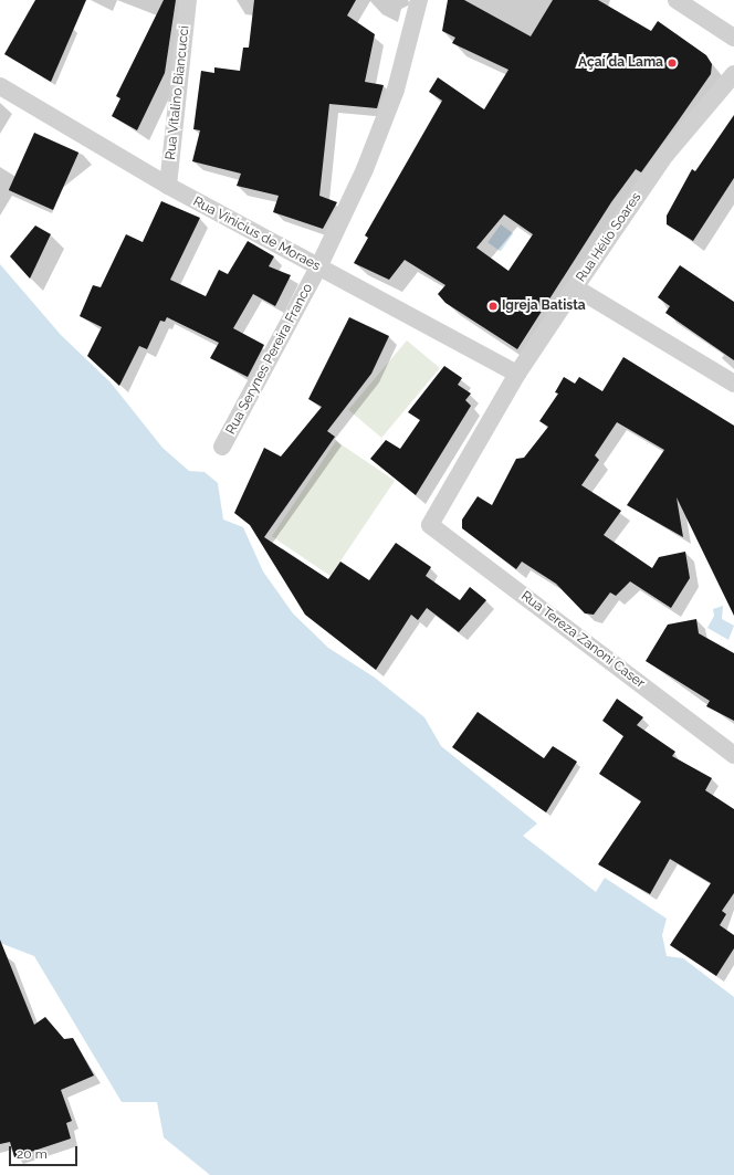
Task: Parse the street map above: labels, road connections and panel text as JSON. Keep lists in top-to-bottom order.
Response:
{
  "streets": {
    "street": [
      "Rua Vitalino Biancucci",
      "Rua Vinicius de Moraes",
      "Rua Hélio Soares",
      "Rua Serynes Pereira Franco",
      "Rua Tereza Zanoni Caser"
    ]
  },
  "crossings": [
    ["Rua Vitalino Biancucci", "Rua Vinicius de Moraes"],
    ["Rua Vinicius de Moraes", "Rua Hélio Soares"],
    ["Rua Vinicius de Moraes", "Rua Serynes Pereira Franco"],
    ["Rua Hélio Soares", "Rua Tereza Zanoni Caser"]
  ],
  "places": ["Açaí da Lama", "Igreja Batista"],
  "scale_bar": "20 m"
}
